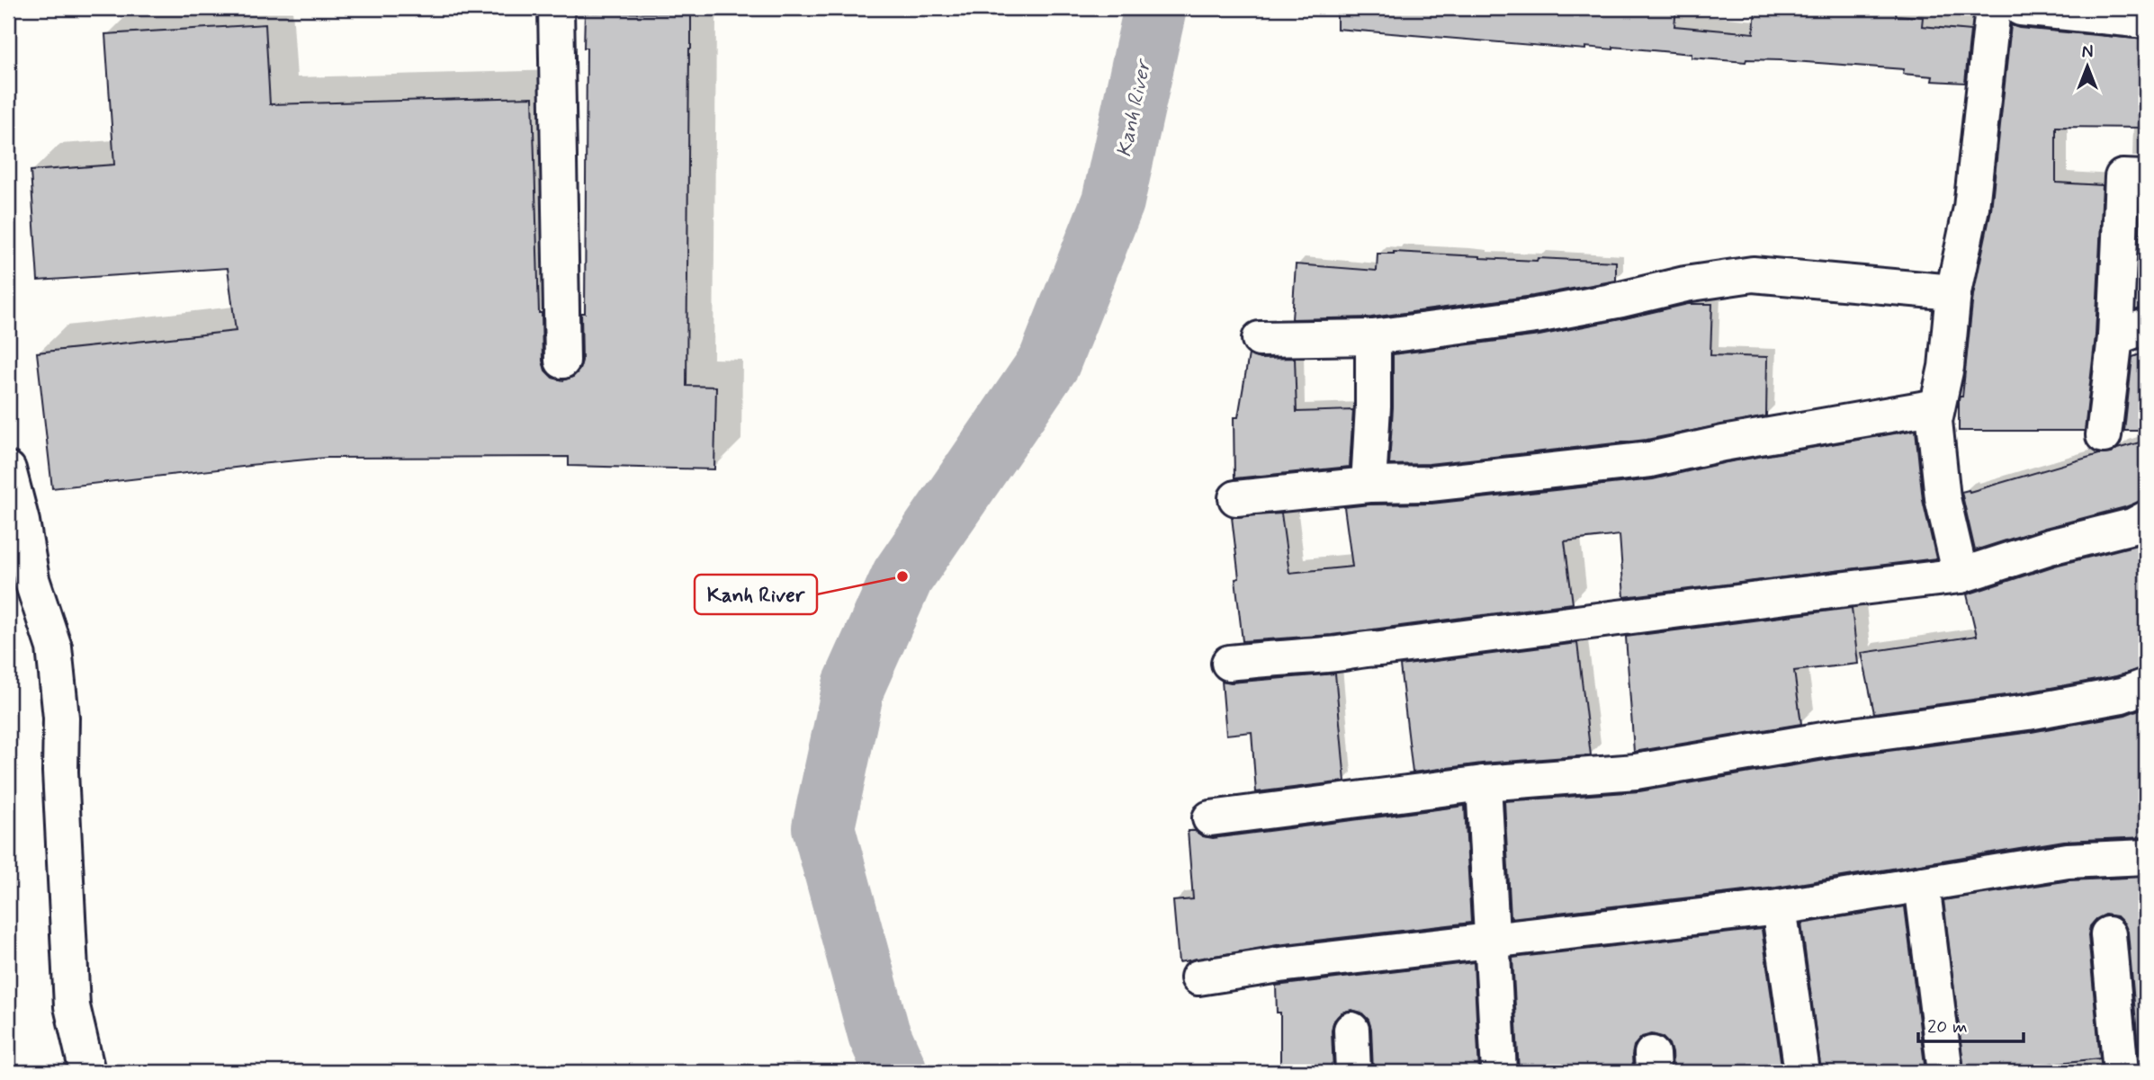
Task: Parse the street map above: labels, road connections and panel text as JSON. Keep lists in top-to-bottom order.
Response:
{
  "water": ["Kanh River"],
  "places": ["Kanh River"],
  "scale_bar": "20 m",
  "north": "top"
}
